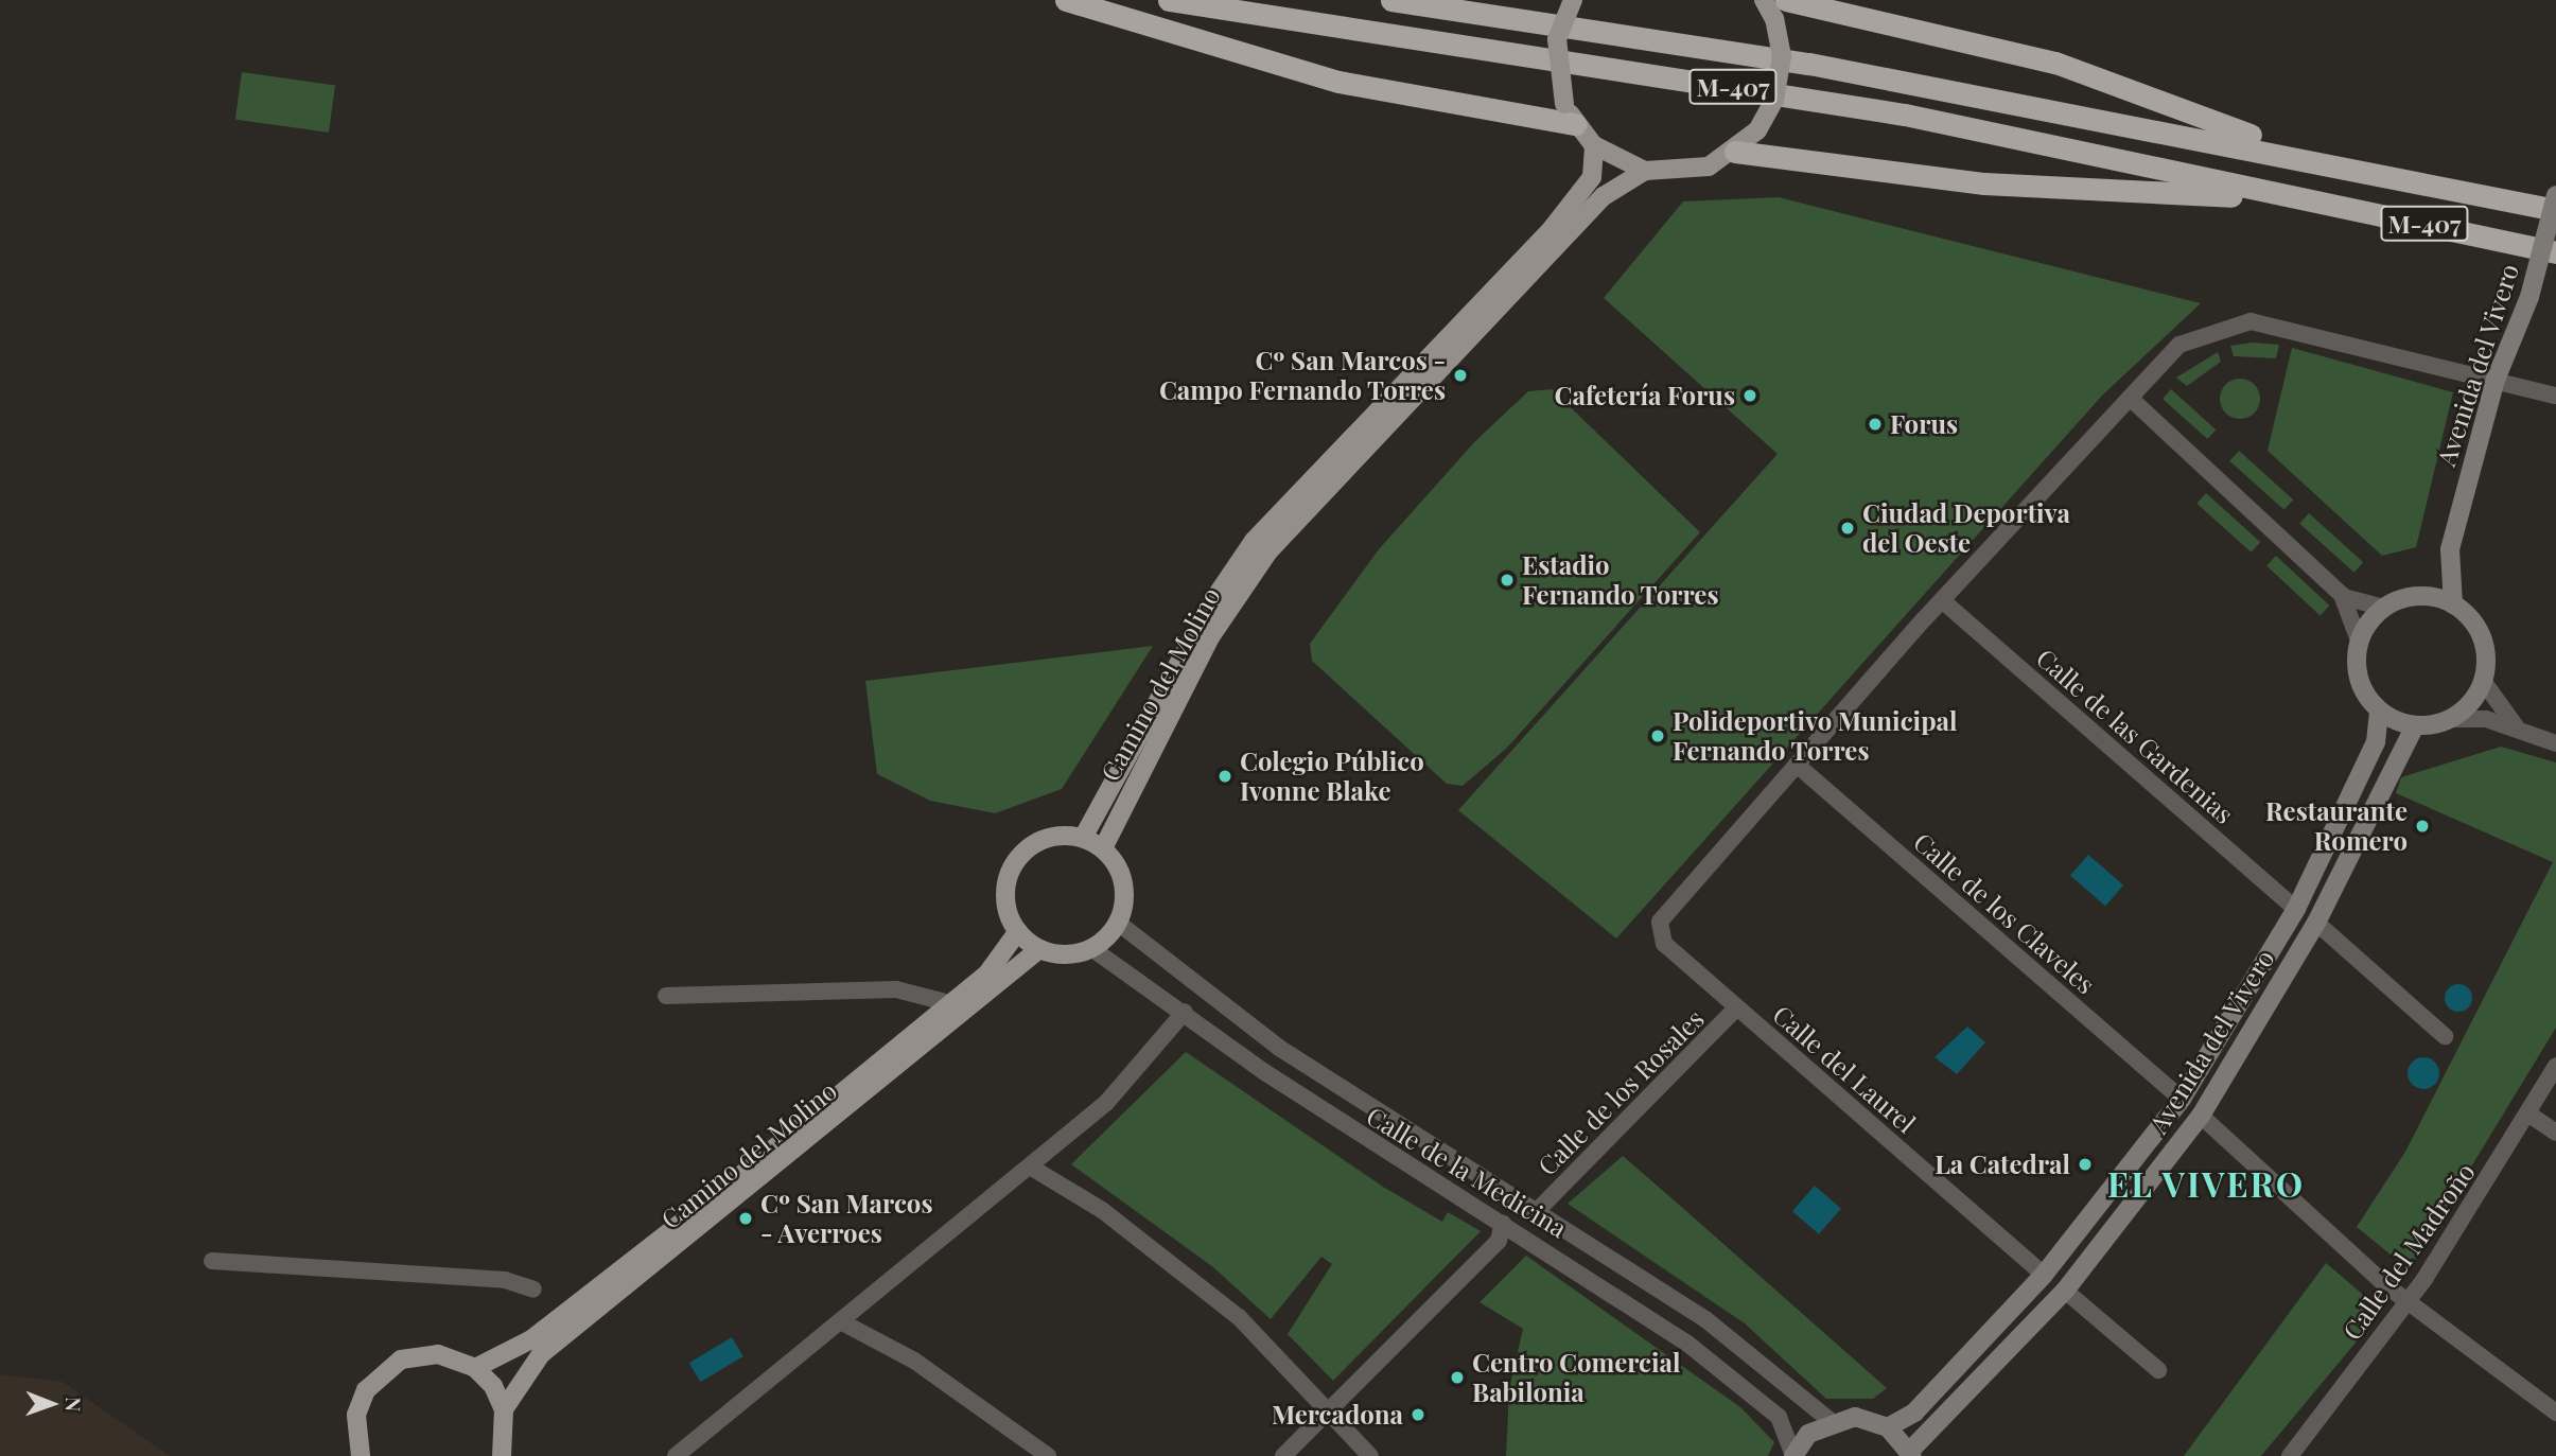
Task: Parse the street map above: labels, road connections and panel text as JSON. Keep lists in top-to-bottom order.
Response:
{
  "streets": {
    "highway": ["M-407"],
    "main road": ["Avenida del Vivero", "Camino del Molino"],
    "street": [
      "Calle de las Gardenias",
      "Calle de los Claveles",
      "Calle del Laurel",
      "Calle de los Rosales",
      "Calle de la Medicina",
      "Calle del Madroño"
    ]
  },
  "crossings": [
    ["Avenida del Vivero", "Calle de las Gardenias"],
    ["Avenida del Vivero", "Calle de los Claveles"],
    ["Avenida del Vivero", "Calle del Laurel"],
    ["Camino del Molino", "Calle de la Medicina"],
    ["Calle de los Claveles", "Calle del Laurel"],
    ["Calle del Laurel", "Calle de los Rosales"]
  ],
  "districts": ["EL VIVERO"],
  "places": [
    "Cº San Marcos - Campo Fernando Torres",
    "Cafetería Forus",
    "Forus",
    "Ciudad Deportiva del Oeste",
    "Estadio Fernando Torres",
    "Polideportivo Municipal Fernando Torres",
    "Colegio Público Ivonne Blake",
    "Restaurante Romero",
    "La Catedral",
    "Cº San Marcos - Averroes",
    "Centro Comercial Babilonia",
    "Mercadona"
  ],
  "north": "right"
}
